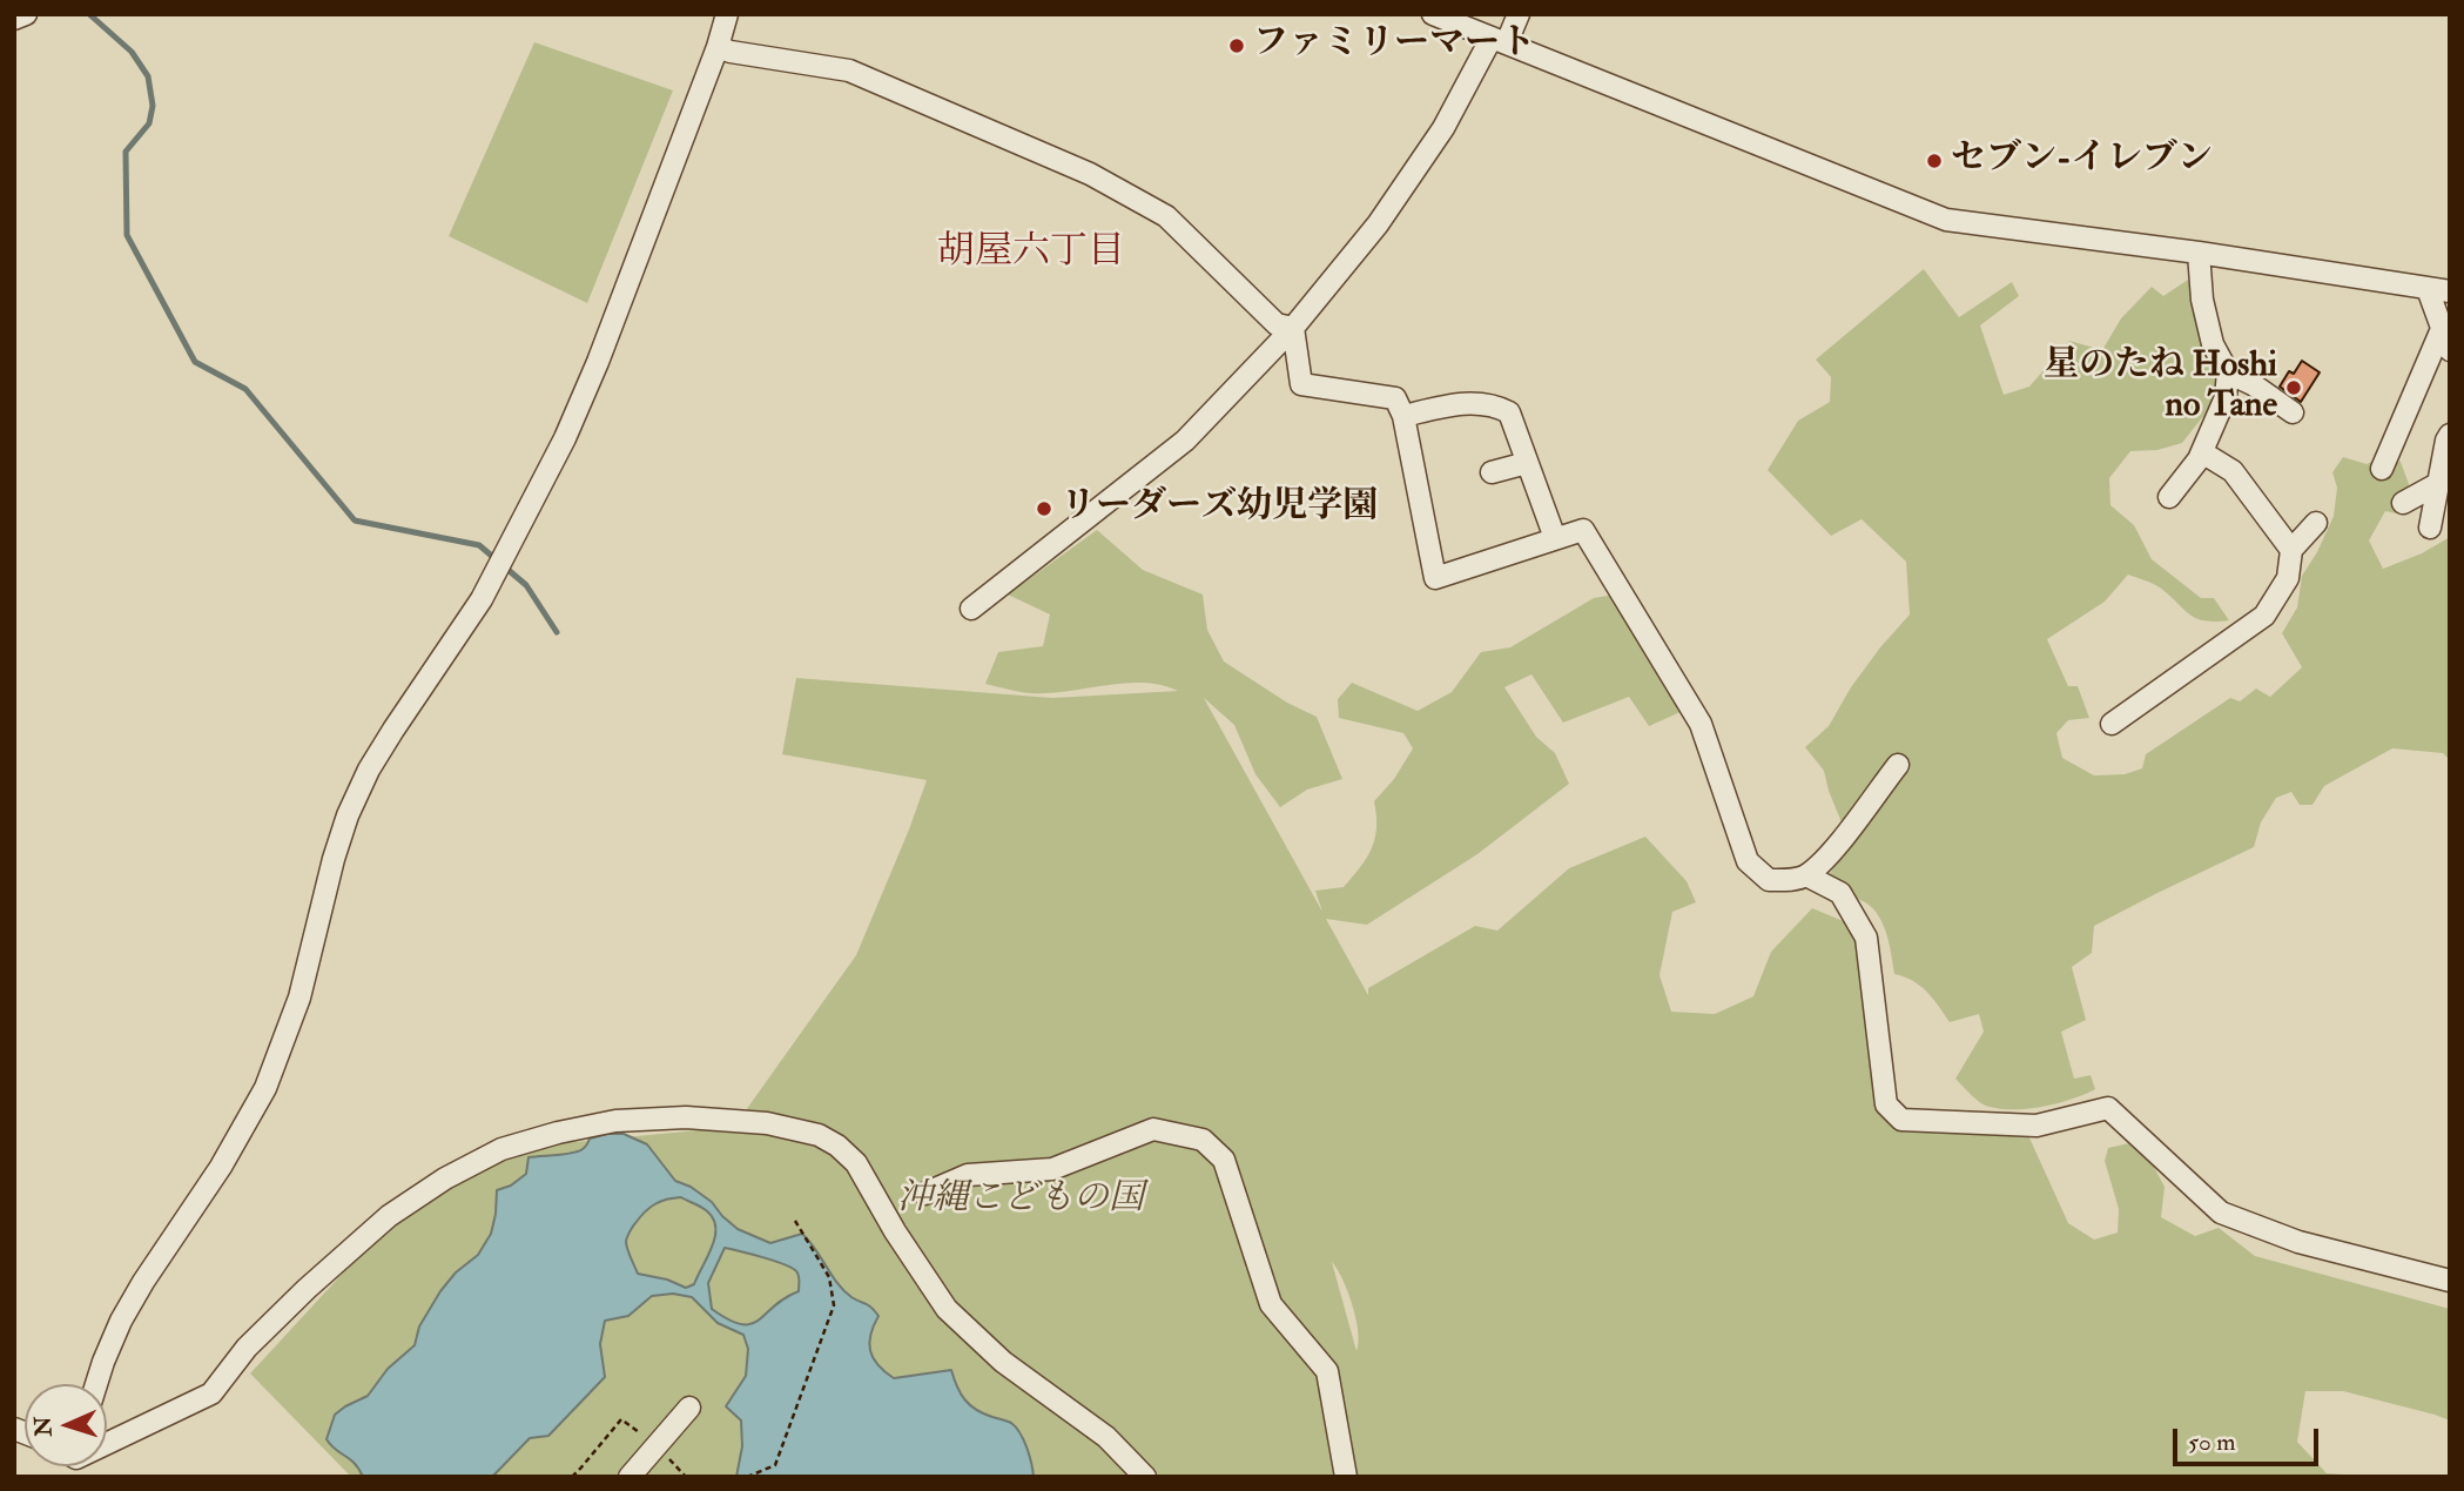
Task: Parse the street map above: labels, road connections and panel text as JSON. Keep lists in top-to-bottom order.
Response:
{
  "districts": ["胡屋六丁目"],
  "parks": ["沖縄こどもの国"],
  "places": [
    "ファミリーマート",
    "セブン-イレブン",
    "星のたね Hoshi no Tane",
    "リーダーズ幼児学園"
  ],
  "scale_bar": "50 m",
  "north": "left"
}
